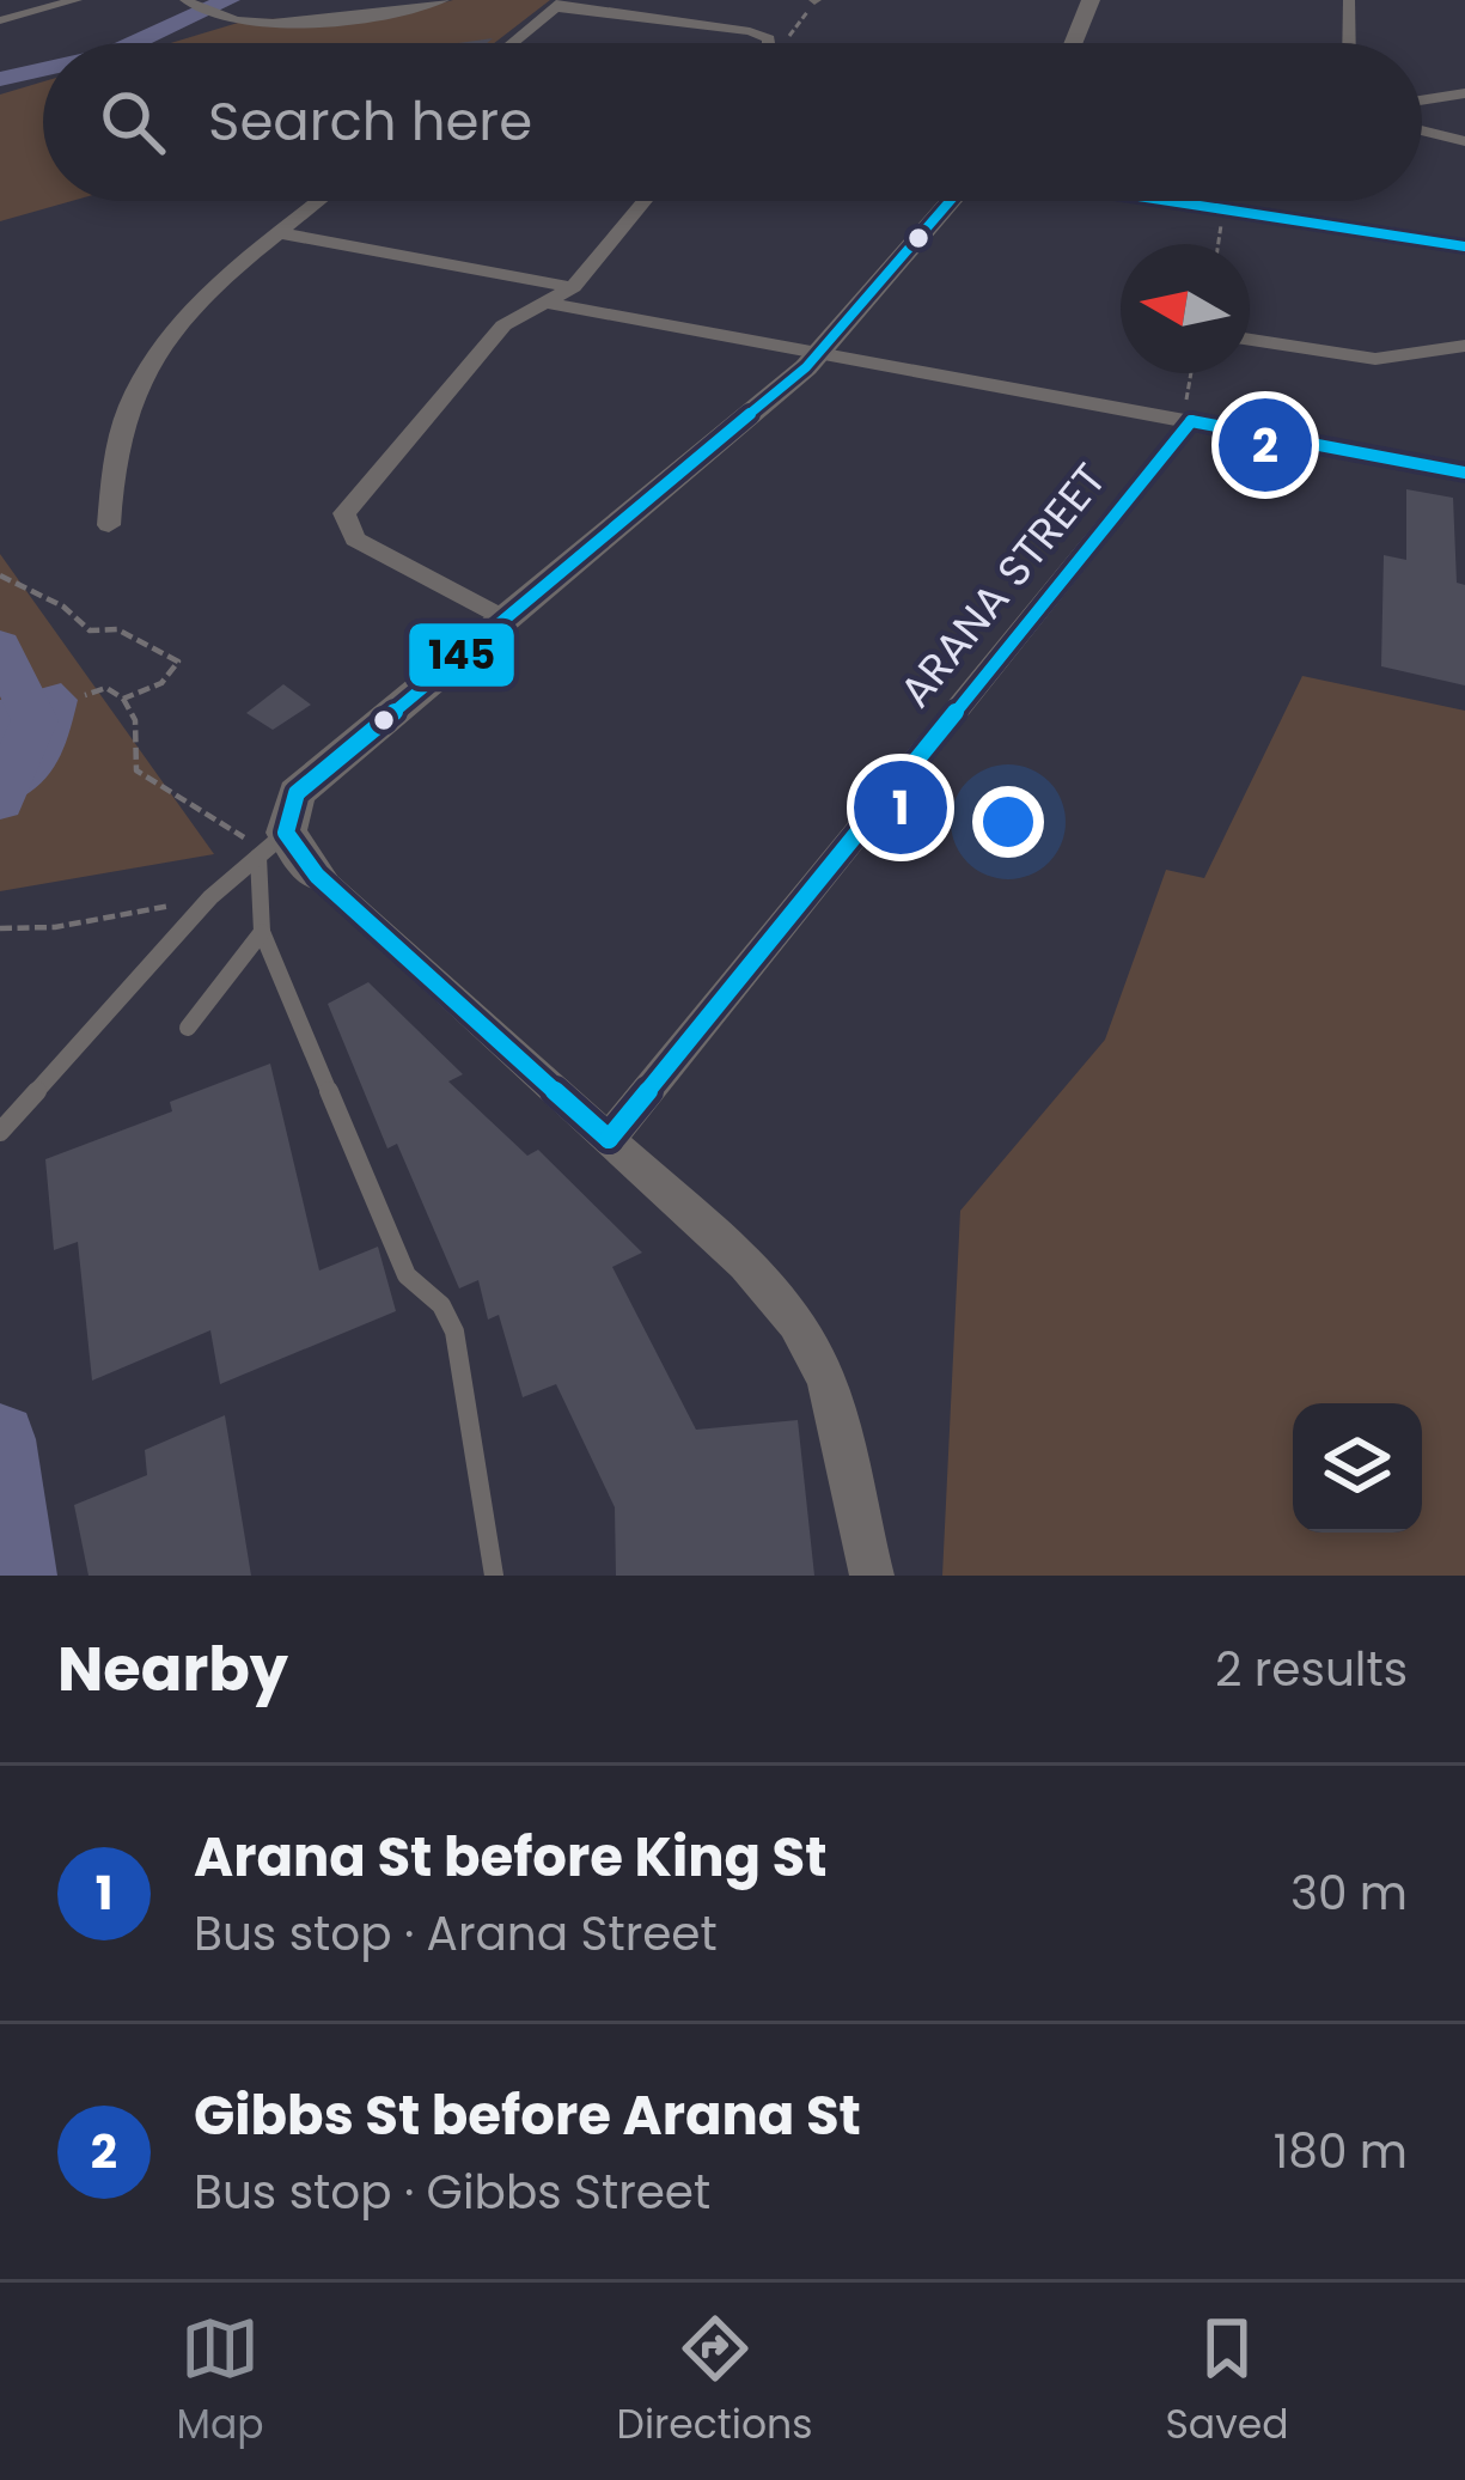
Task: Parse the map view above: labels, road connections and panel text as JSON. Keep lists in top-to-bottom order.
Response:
{
  "streets": {
    "street": ["ARANA STREET"]
  },
  "lines": ["transit line 145"],
  "north": "left",
  "page": {
    "search": "Search here",
    "pins": ["2", "1"],
    "heading": ["Nearby", "2 results"],
    "list": [
      {
        "mark": "1",
        "name": "Arana St before King St",
        "note": "Bus stop · Arana Street",
        "value": "30 m"
      },
      {
        "mark": "2",
        "name": "Gibbs St before Arana St",
        "note": "Bus stop · Gibbs Street",
        "value": "180 m"
      }
    ],
    "nav": ["Map", "Directions", "Saved"]
  }
}
